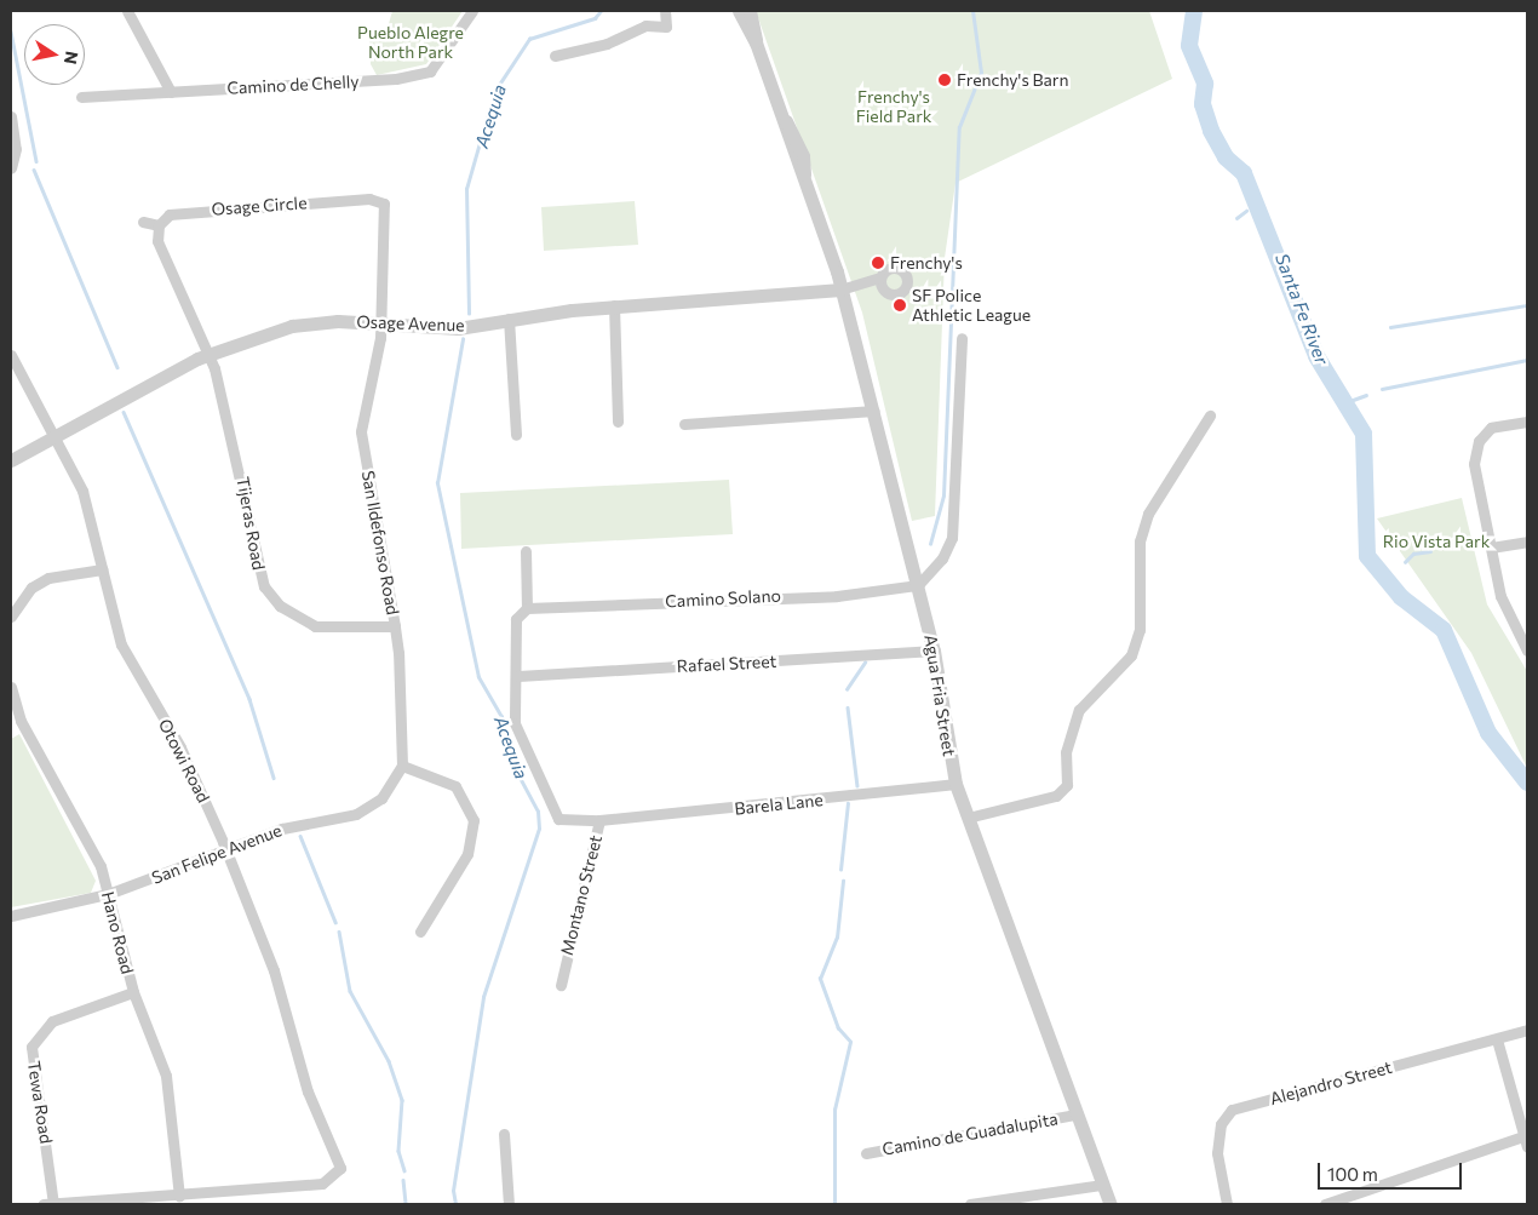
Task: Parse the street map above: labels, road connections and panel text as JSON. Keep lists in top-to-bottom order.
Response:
{
  "streets": {
    "street": [
      "Camino de Chelly",
      "Osage Circle",
      "Osage Avenue",
      "Tijeras Road",
      "San Ildefonso Road",
      "Camino Solano",
      "Rafael Street",
      "Agua Fria Street",
      "Otowi Road",
      "Barela Lane",
      "San Felipe Avenue",
      "Montano Street",
      "Hano Road",
      "Alejandro Street",
      "Tewa Road",
      "Camino de Guadalupita"
    ]
  },
  "crossings": [
    ["Osage Circle", "Osage Avenue"],
    ["Osage Circle", "San Ildefonso Road"],
    ["Osage Avenue", "Tijeras Road"],
    ["Osage Avenue", "San Ildefonso Road"],
    ["Osage Avenue", "Agua Fria Street"],
    ["Osage Avenue", "Otowi Road"],
    ["Tijeras Road", "San Ildefonso Road"],
    ["San Ildefonso Road", "San Felipe Avenue"],
    ["Camino Solano", "Agua Fria Street"],
    ["Rafael Street", "Agua Fria Street"],
    ["Rafael Street", "Montano Street"],
    ["Agua Fria Street", "Barela Lane"],
    ["Agua Fria Street", "Camino de Guadalupita"],
    ["Otowi Road", "San Felipe Avenue"],
    ["Otowi Road", "Hano Road"],
    ["Barela Lane", "Montano Street"],
    ["San Felipe Avenue", "Hano Road"],
    ["Hano Road", "Tewa Road"]
  ],
  "water": ["Acequia", "Santa Fe River"],
  "parks": ["Pueblo Alegre North Park", "Frenchy's Field Park", "Rio Vista Park"],
  "places": ["Frenchy's Barn", "Frenchy's", "SF Police Athletic League"],
  "scale_bar": "100 m",
  "north": "right"
}
